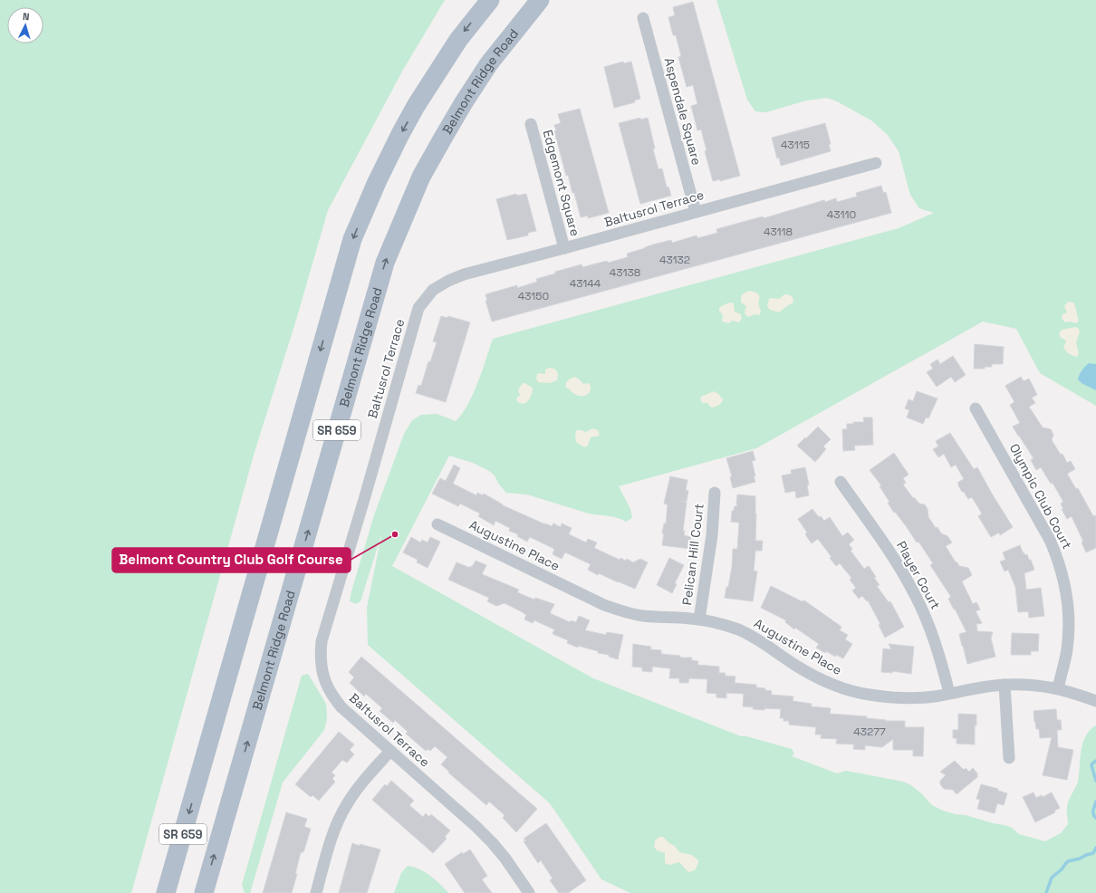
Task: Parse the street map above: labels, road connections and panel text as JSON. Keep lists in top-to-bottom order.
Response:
{
  "streets": {
    "main road": ["Belmont Ridge Road", "SR 659"],
    "street": [
      "Aspendale Square",
      "Edgemont Square",
      "Baltusrol Terrace",
      "Olympic Club Court",
      "Augustine Place",
      "Pelican Hill Court",
      "Player Court"
    ]
  },
  "crossings": [
    ["Aspendale Square", "Baltusrol Terrace"],
    ["Edgemont Square", "Baltusrol Terrace"],
    ["Olympic Club Court", "Augustine Place"],
    ["Augustine Place", "Pelican Hill Court"],
    ["Augustine Place", "Player Court"]
  ],
  "places": ["Belmont Country Club Golf Course"],
  "house_numbers": [
    "43115",
    "43110",
    "43118",
    "43132",
    "43138",
    "43144",
    "43150",
    "43277"
  ],
  "north": "top"
}
